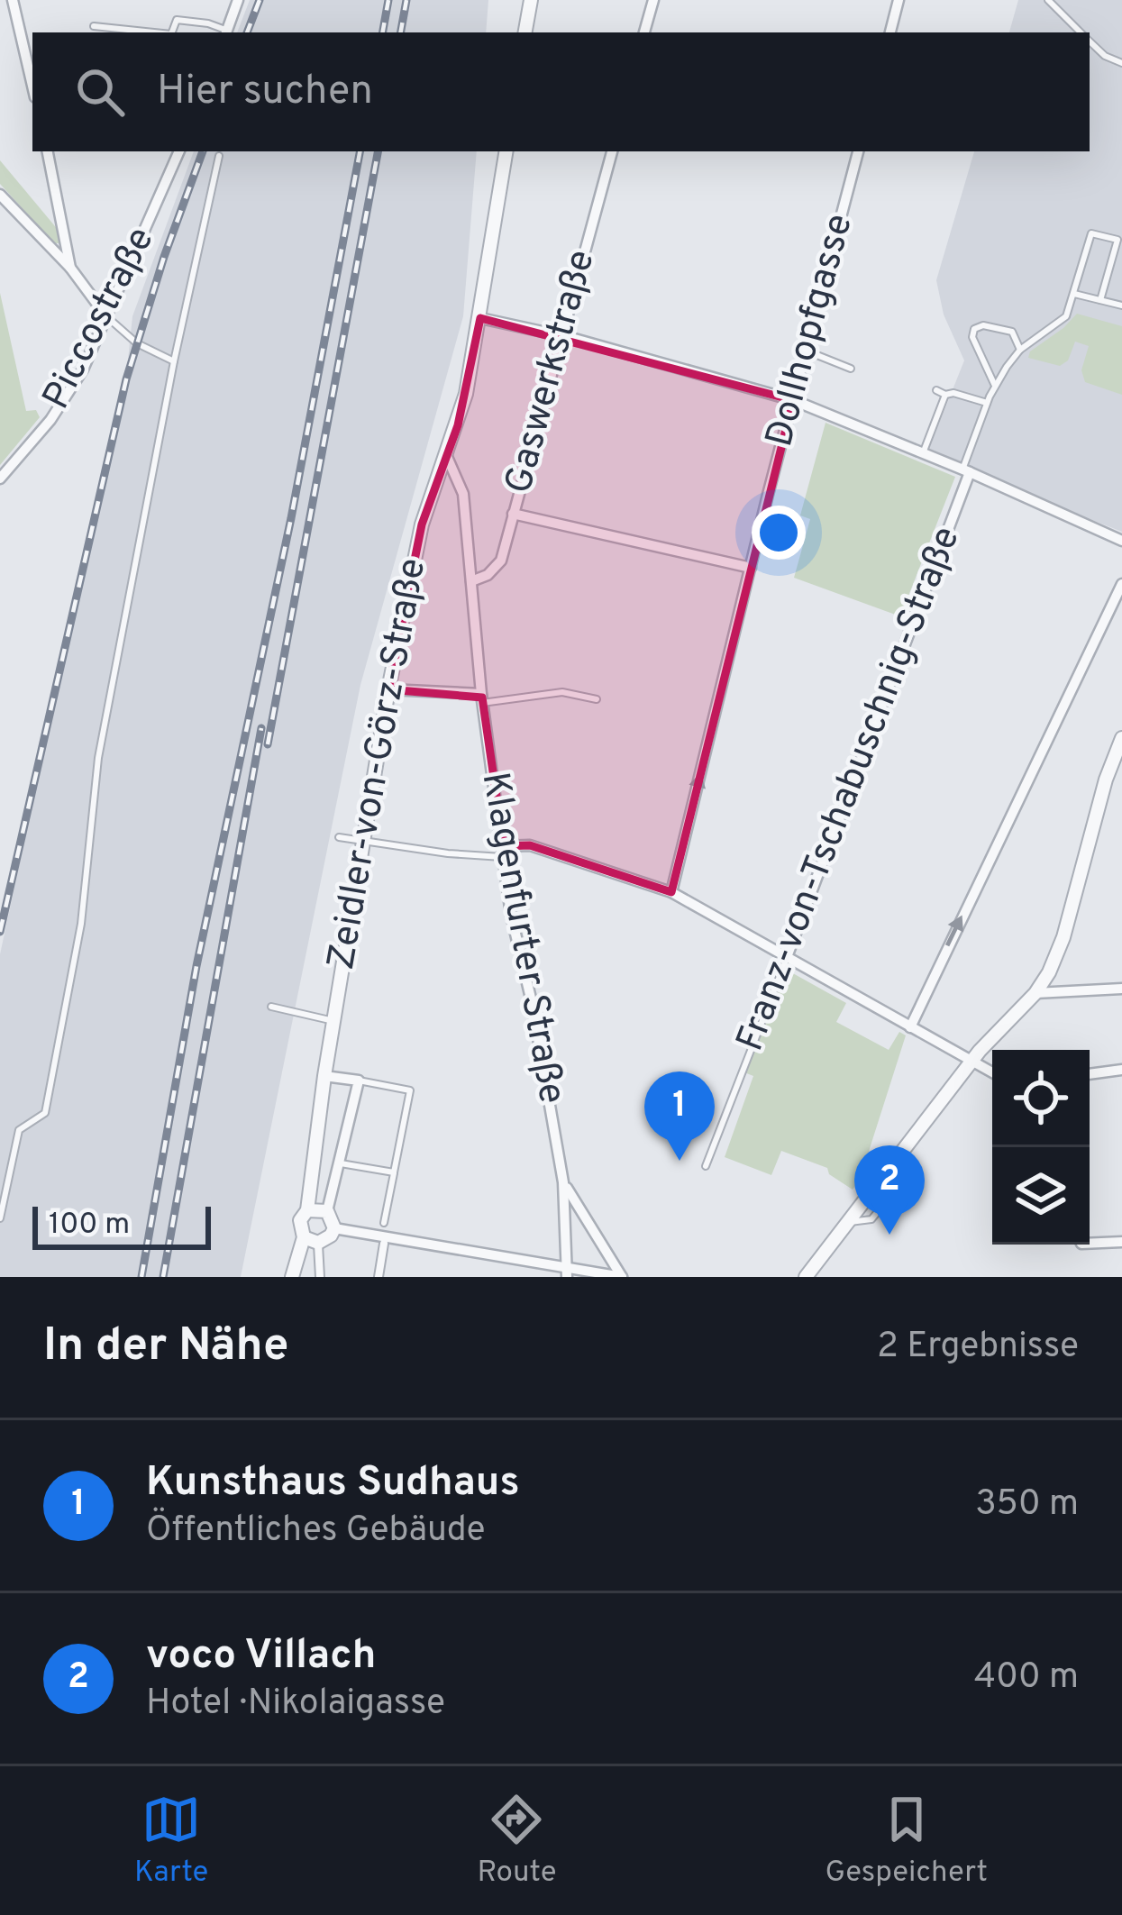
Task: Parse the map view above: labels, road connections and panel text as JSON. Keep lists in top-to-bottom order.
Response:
{
  "streets": {
    "street": [
      "Piccostraße",
      "Dollhopfgasse",
      "Gaswerkstraße",
      "Zeidler-von-Görz-Straße",
      "Franz-von-Tschabuschnig-Straße",
      "Klagenfurter Straße"
    ]
  },
  "crossings": [
    ["Gaswerkstraße", "Klagenfurter Straße"],
    ["Zeidler-von-Görz-Straße", "Klagenfurter Straße"]
  ],
  "one_way": ["Dollhopfgasse"],
  "scale_bar": "100 m",
  "page": {
    "search": "Hier suchen",
    "pins": ["1", "2"],
    "scale": "100 m",
    "heading": ["In der Nähe", "2 Ergebnisse"],
    "list": [
      {
        "mark": "1",
        "name": "Kunsthaus Sudhaus",
        "note": "Öffentliches Gebäude",
        "value": "350 m"
      },
      {
        "mark": "2",
        "name": "voco Villach",
        "note": "Hotel · Nikolaigasse",
        "value": "400 m"
      }
    ],
    "nav": ["Karte", "Route", "Gespeichert"]
  }
}
